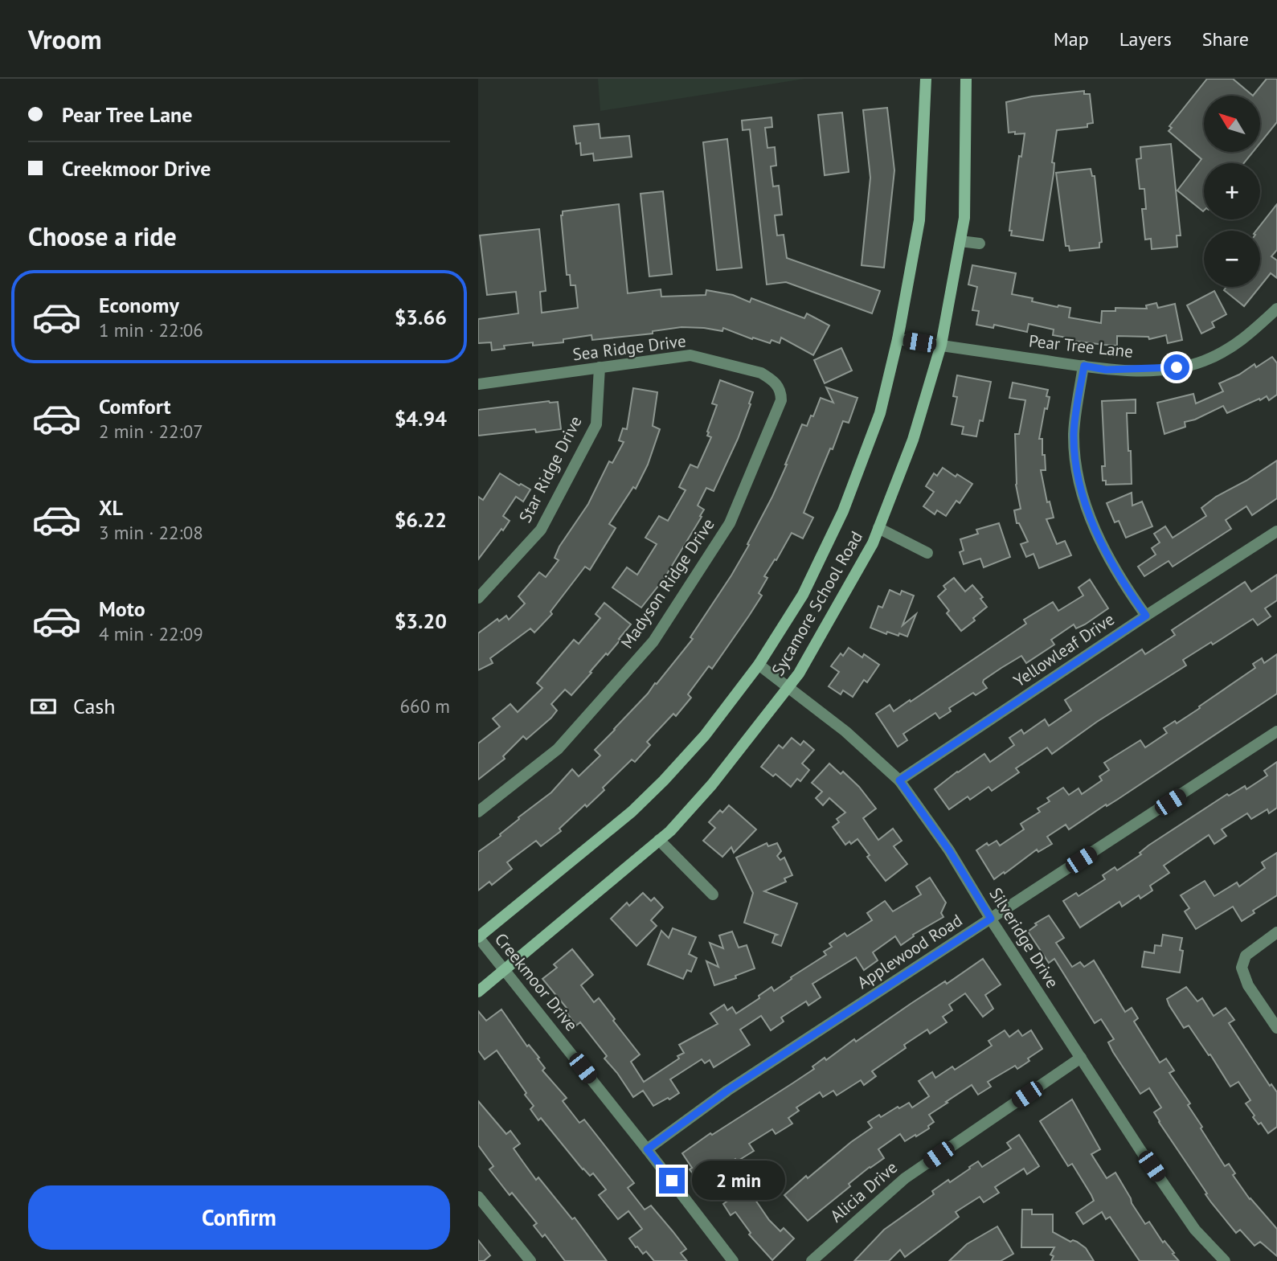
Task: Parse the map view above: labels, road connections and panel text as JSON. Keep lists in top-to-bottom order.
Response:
{
  "streets": {
    "main road": ["Sycamore School Road"],
    "street": [
      "Pear Tree Lane",
      "Sea Ridge Drive",
      "Star Ridge Drive",
      "Madyson Ridge Drive",
      "Yellowleaf Drive",
      "Silveridge Drive",
      "Applewood Road",
      "Creekmoor Drive",
      "Alicia Drive"
    ]
  },
  "crossings": [
    ["Pear Tree Lane", "Sycamore School Road"],
    ["Sea Ridge Drive", "Star Ridge Drive"],
    ["Sea Ridge Drive", "Madyson Ridge Drive"],
    ["Sycamore School Road", "Silveridge Drive"],
    ["Sycamore School Road", "Creekmoor Drive"],
    ["Yellowleaf Drive", "Silveridge Drive"],
    ["Silveridge Drive", "Applewood Road"],
    ["Silveridge Drive", "Alicia Drive"],
    ["Applewood Road", "Creekmoor Drive"]
  ],
  "north": "top left",
  "page": {
    "header": "Vroom",
    "nav": ["Map", "Layers", "Share"],
    "banner": ["Pear Tree Lane", "Creekmoor Drive"],
    "map_buttons": ["+", "−"],
    "heading": "Choose a ride",
    "list": [
      {
        "name": "Economy",
        "note": "1 min · 22:06",
        "value": "$3.66"
      },
      {
        "name": "Comfort",
        "note": "2 min · 22:07",
        "value": "$4.94"
      },
      {
        "name": "XL",
        "note": "3 min · 22:08",
        "value": "$6.22"
      },
      {
        "name": "Moto",
        "note": "4 min · 22:09",
        "value": "$3.20"
      }
    ],
    "pay": ["Cash", "660 m"],
    "bubble": "2 min",
    "buttons": "Confirm"
  }
}
